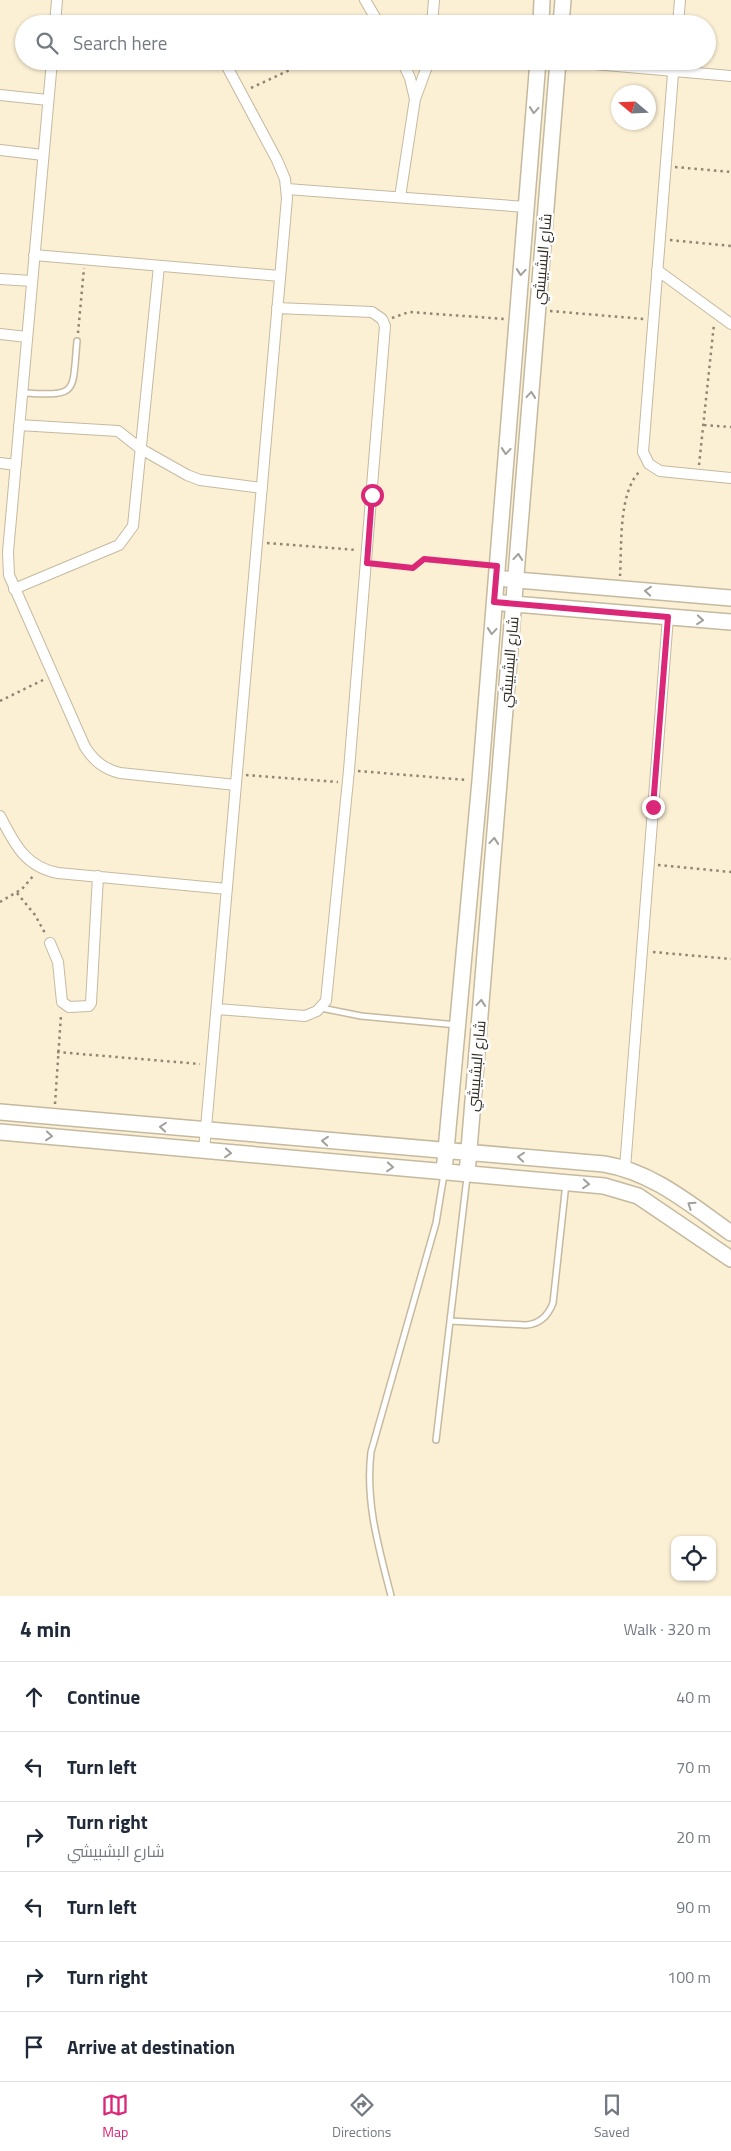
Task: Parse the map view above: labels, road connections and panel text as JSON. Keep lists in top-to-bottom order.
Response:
{
  "streets": {
    "street": ["شارع البشبيشي"]
  },
  "north": "left",
  "page": {
    "search": "Search here",
    "heading": ["4 min", "Walk · 320 m"],
    "list": [
      ["Continue", "40 m"],
      ["Turn left", "70 m"],
      ["Turn right", "شارع البشبيشي", "20 m"],
      ["Turn left", "90 m"],
      ["Turn right", "100 m"],
      "Arrive at destination"
    ],
    "nav": ["Map", "Directions", "Saved"]
  }
}
